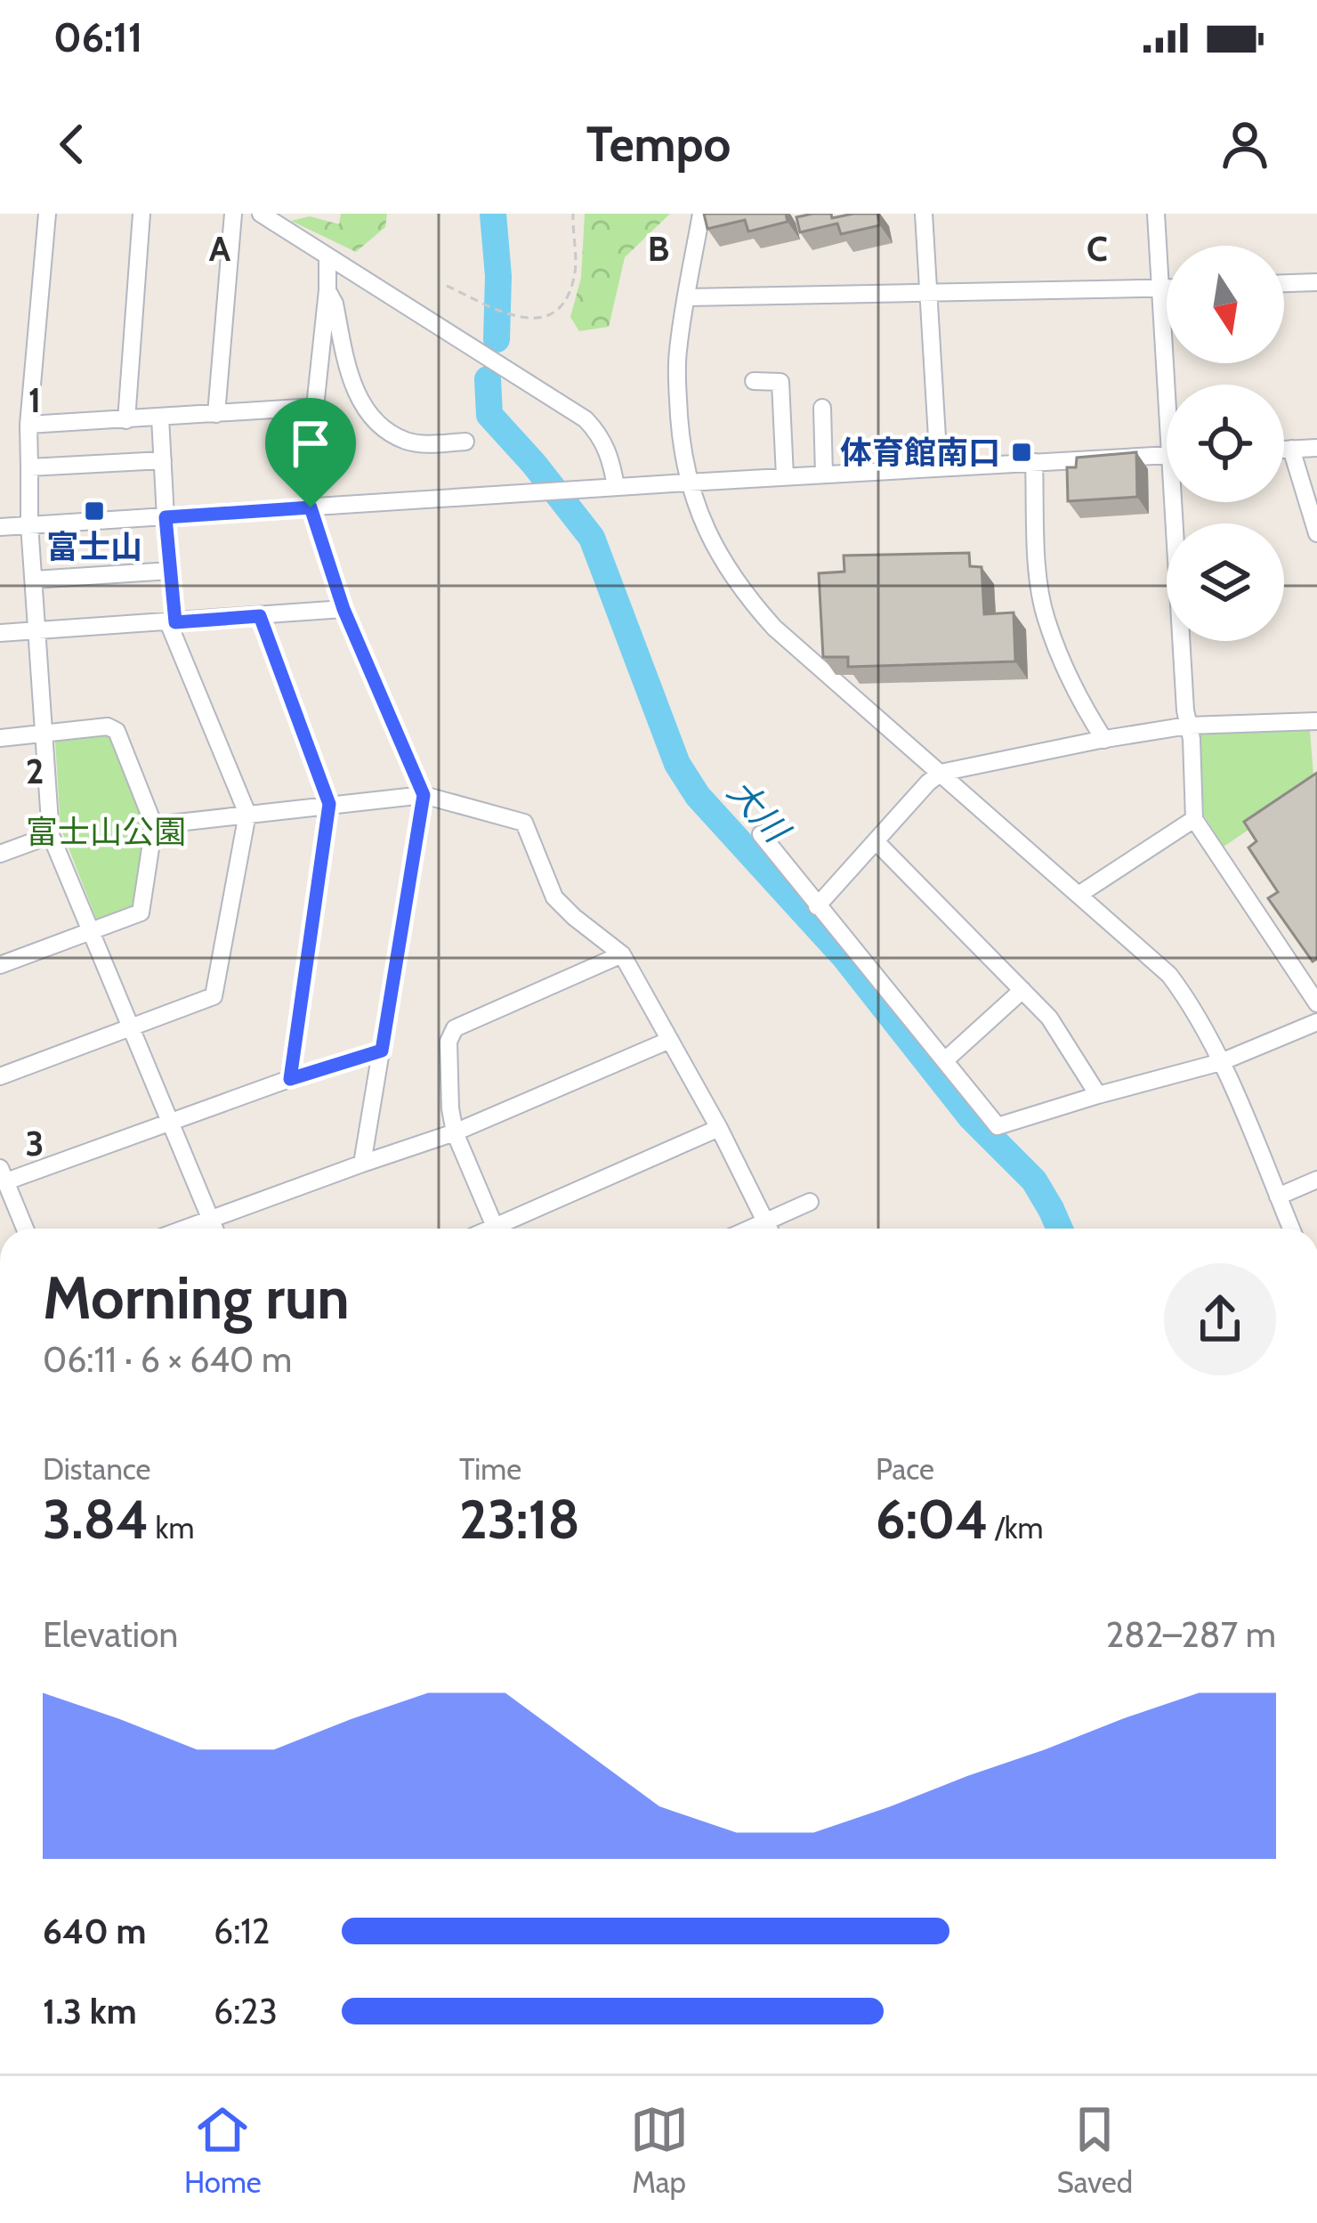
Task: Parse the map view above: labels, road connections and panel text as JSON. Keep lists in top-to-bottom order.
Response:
{
  "water": ["大川"],
  "parks": ["富士山公園"],
  "places": {
    "transit": ["体育館南口", "富士山"]
  },
  "north": "bottom",
  "page": {
    "status": "06:11",
    "header": "Tempo",
    "heading": ["Morning run", "06:11 · 6 × 640 m"],
    "stats": [
      ["Distance", "3.84 km"],
      ["Time", "23:18"],
      ["Pace", "6:04 /km"]
    ],
    "chart": ["Elevation", "282–287 m"],
    "list": [
      {
        "name": "640 m",
        "note": "6:12"
      },
      {
        "name": "1.3 km",
        "note": "6:23"
      }
    ],
    "tabs": ["Home", "Map", "Saved"]
  },
  "grid": {
    "columns": ["A", "B", "C"],
    "rows": ["1", "2", "3"]
  }
}
